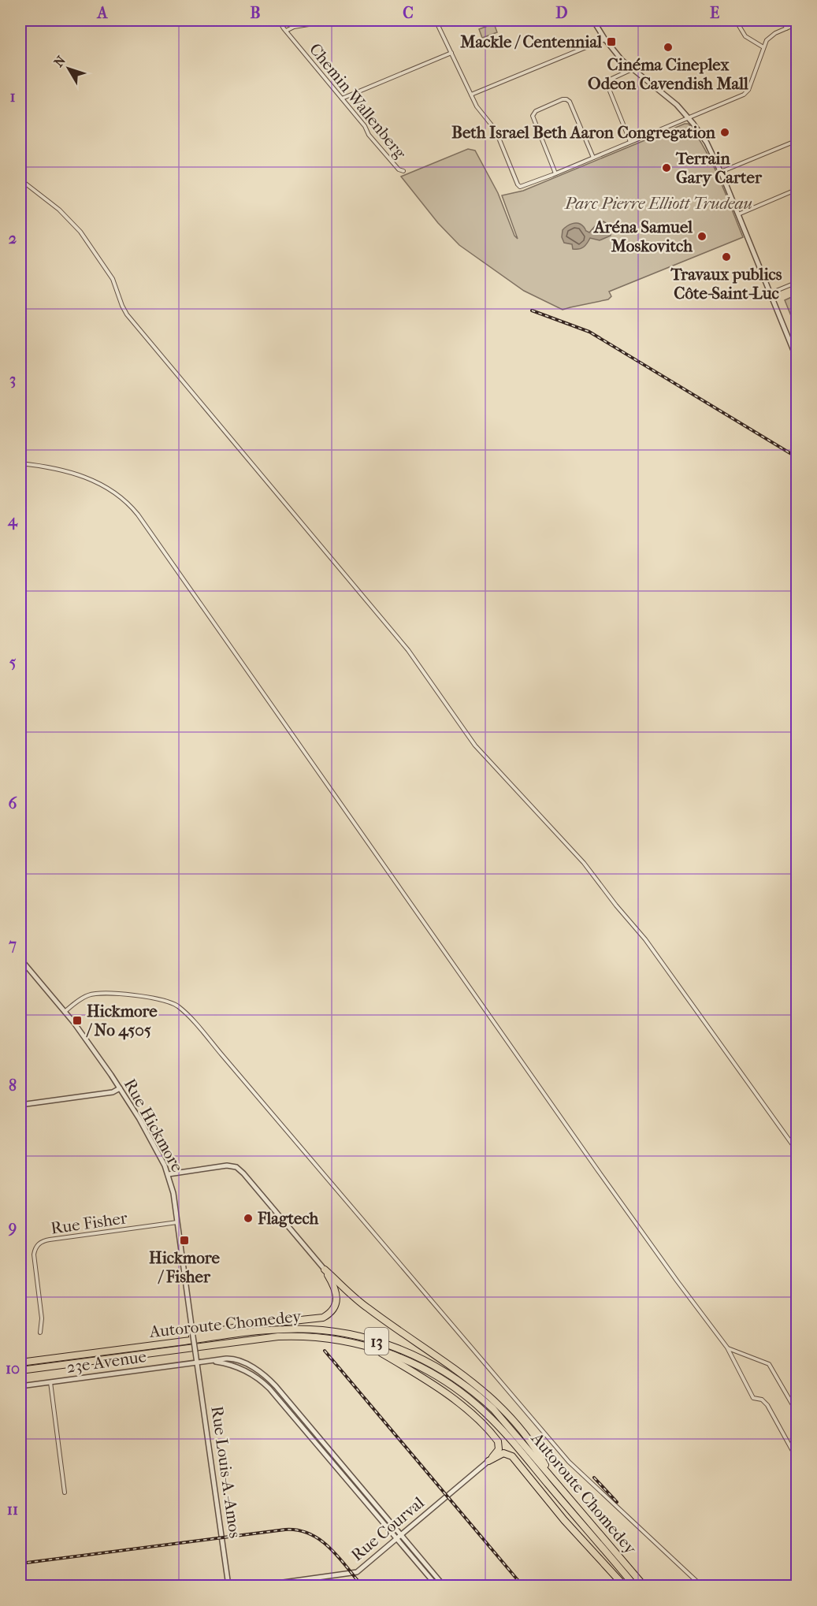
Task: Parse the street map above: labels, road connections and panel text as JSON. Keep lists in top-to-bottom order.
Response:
{
  "streets": {
    "highway": ["Autoroute Chomedey", "13"],
    "street": [
      "Chemin Wallenberg",
      "Rue Hickmore",
      "Rue Fisher",
      "23e Avenue",
      "Rue Louis-A.-Amos",
      "Rue Courval"
    ]
  },
  "crossings": [
    ["Rue Hickmore", "Rue Fisher"],
    ["Rue Hickmore", "23e Avenue"],
    ["Rue Hickmore", "Rue Louis-A.-Amos"],
    ["23e Avenue", "Rue Louis-A.-Amos"],
    ["23e Avenue", "Rue Courval"]
  ],
  "parks": ["Parc Pierre Elliott Trudeau"],
  "places": {
    "transit": ["Mackle / Centennial", "Hickmore / No 4505", "Hickmore / Fisher"],
    "other": [
      "Cinéma Cineplex Odeon Cavendish Mall",
      "Beth Israel Beth Aaron Congregation",
      "Terrain Gary Carter",
      "Aréna Samuel Moskovitch",
      "Travaux publics Côte-Saint-Luc",
      "Flagtech"
    ]
  },
  "north": "top left",
  "grid": {
    "columns": [
      "A",
      "B",
      "C",
      "D",
      "E"
    ],
    "rows": [
      "1",
      "2",
      "3",
      "4",
      "5",
      "6",
      "7",
      "8",
      "9",
      "10",
      "11"
    ]
  }
}
